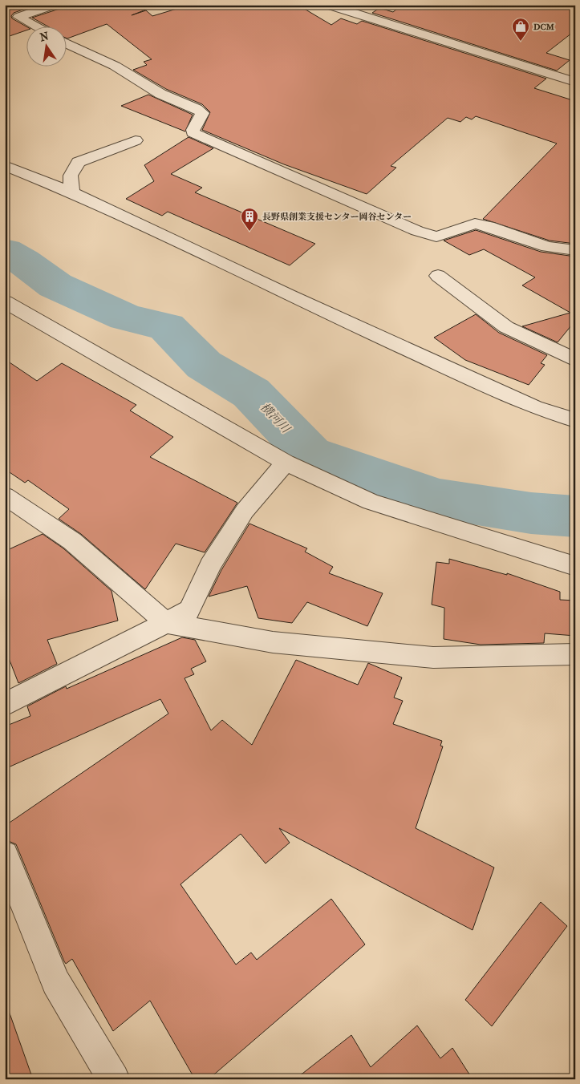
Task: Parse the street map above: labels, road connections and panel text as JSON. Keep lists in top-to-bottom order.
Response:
{
  "water": ["横河川"],
  "places": {
    "shop": ["DCM"],
    "building": ["長野県創業支援センター岡谷センター"]
  },
  "north": "top"
}
